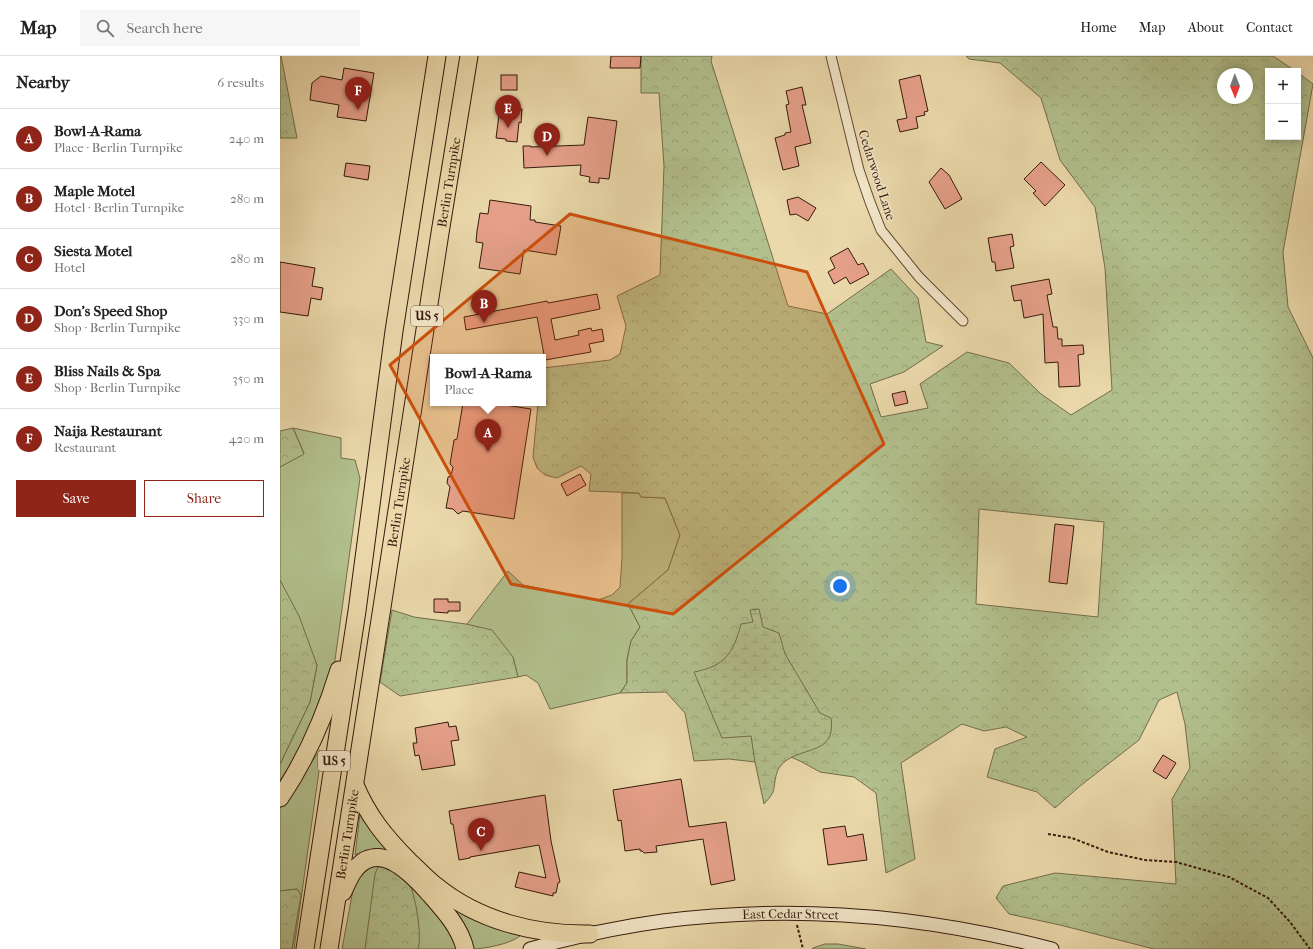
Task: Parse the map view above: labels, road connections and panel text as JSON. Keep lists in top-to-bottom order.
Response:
{
  "streets": {
    "highway": ["Berlin Turnpike", "US 5"],
    "main road": ["East Cedar Street"],
    "street": ["Cedarwood Lane"]
  },
  "north": "bottom",
  "page": {
    "header": "Map",
    "search": "Search here",
    "nav": [
      "Home",
      "Map",
      "About",
      "Contact"
    ],
    "heading": ["Nearby", "6 results"],
    "map_buttons": ["+", "−"],
    "pins": [
      "F",
      "E",
      "D",
      "B",
      "A",
      "C"
    ],
    "list": [
      {
        "mark": "A",
        "name": "Bowl-A-Rama",
        "note": "Place · Berlin Turnpike",
        "value": "240 m"
      },
      {
        "mark": "B",
        "name": "Maple Motel",
        "note": "Hotel · Berlin Turnpike",
        "value": "280 m"
      },
      {
        "mark": "C",
        "name": "Siesta Motel",
        "note": "Hotel",
        "value": "280 m"
      },
      {
        "mark": "D",
        "name": "Don's Speed Shop",
        "note": "Shop · Berlin Turnpike",
        "value": "330 m"
      },
      {
        "mark": "E",
        "name": "Bliss Nails & Spa",
        "note": "Shop · Berlin Turnpike",
        "value": "350 m"
      },
      {
        "mark": "F",
        "name": "Naija Restaurant",
        "note": "Restaurant",
        "value": "420 m"
      }
    ],
    "popup": ["Bowl-A-Rama", "Place"],
    "buttons": ["Save", "Share"]
  }
}
